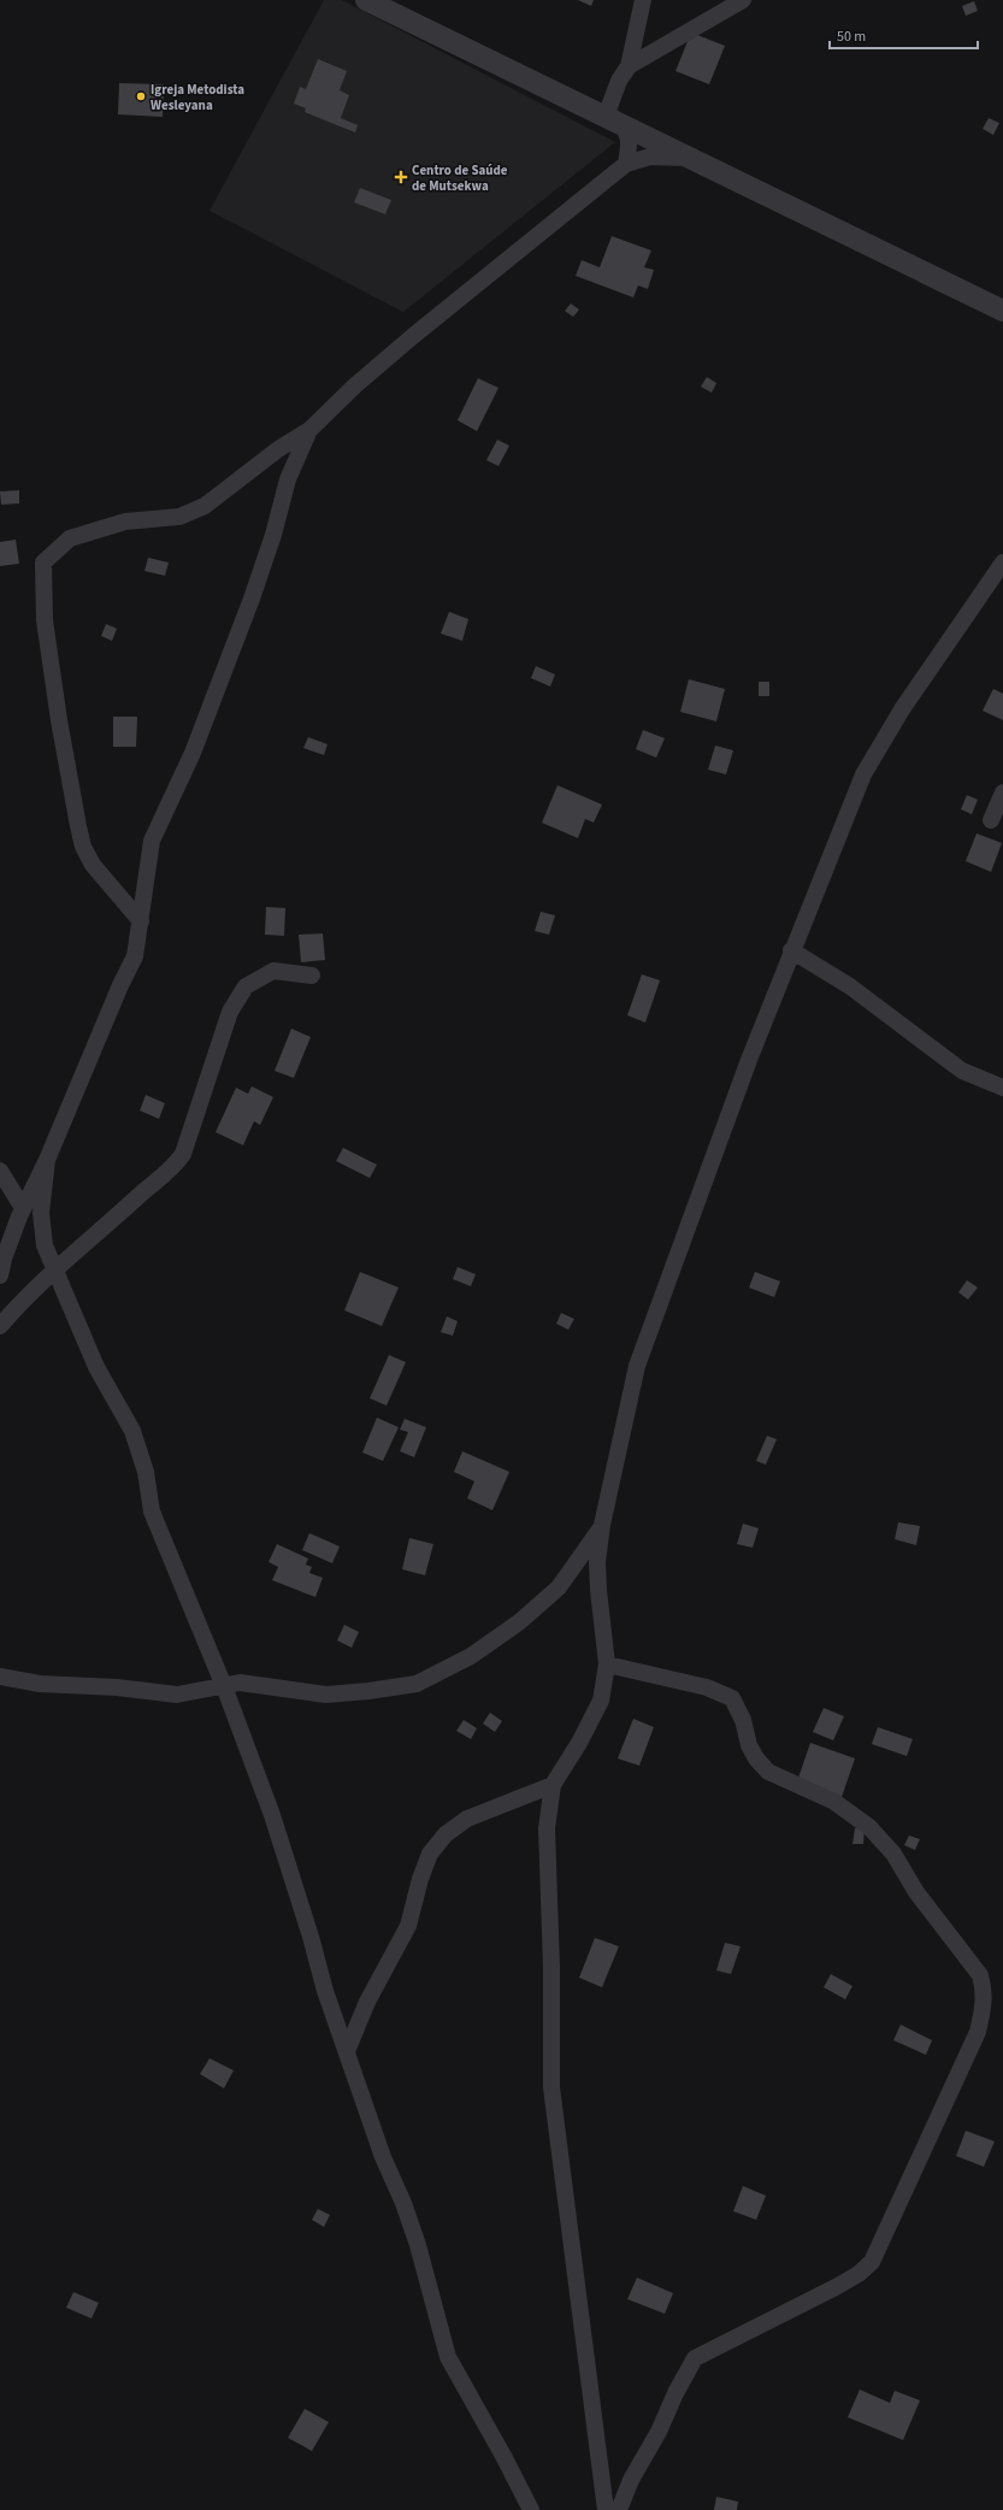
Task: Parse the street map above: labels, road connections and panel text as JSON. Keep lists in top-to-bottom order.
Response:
{
  "places": {
    "other": ["Igreja Metodista Wesleyana"],
    "health": ["Centro de Saúde de Mutsekwa"]
  },
  "scale_bar": "50 m"
}
